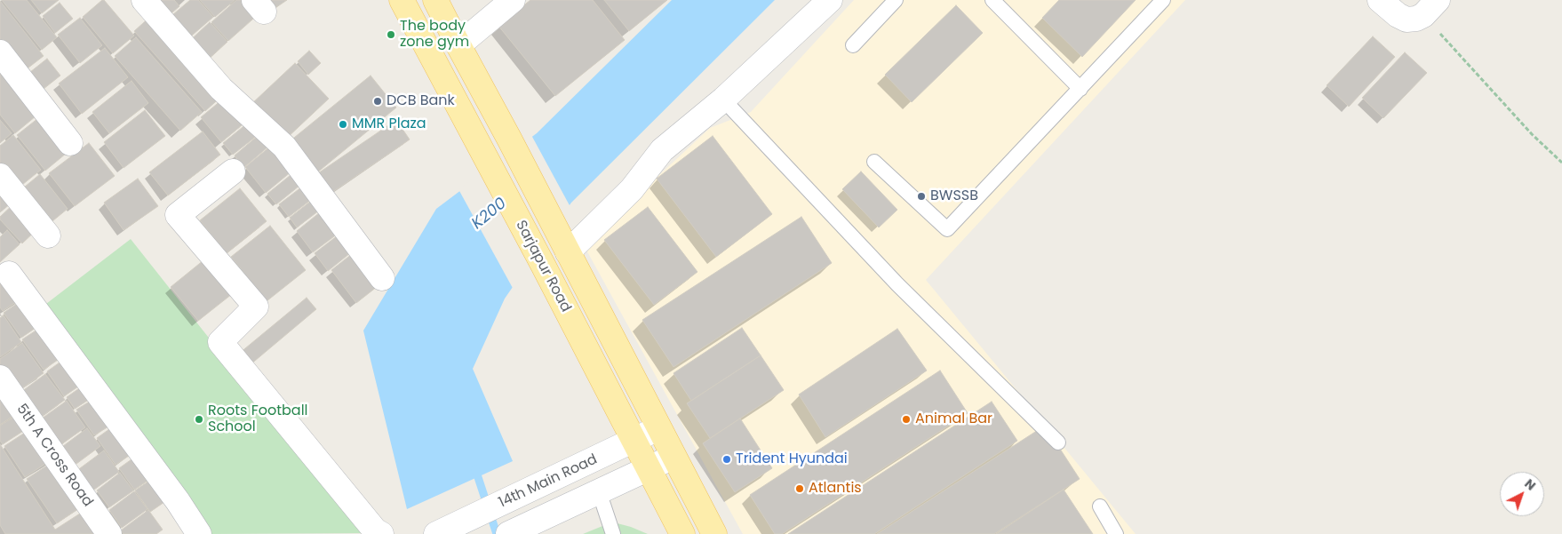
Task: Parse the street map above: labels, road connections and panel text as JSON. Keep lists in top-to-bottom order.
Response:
{
  "streets": {
    "main road": ["Sarjapur Road"],
    "street": ["5th A Cross Road", "14th Main Road"]
  },
  "crossings": [
    ["Sarjapur Road", "14th Main Road"]
  ],
  "water": ["K200"],
  "places": [
    "The body zone gym",
    "DCB Bank",
    "MMR Plaza",
    "BWSSB",
    "Roots Football School",
    "Animal Bar",
    "Trident Hyundai",
    "Atlantis"
  ],
  "north": "top right"
}
